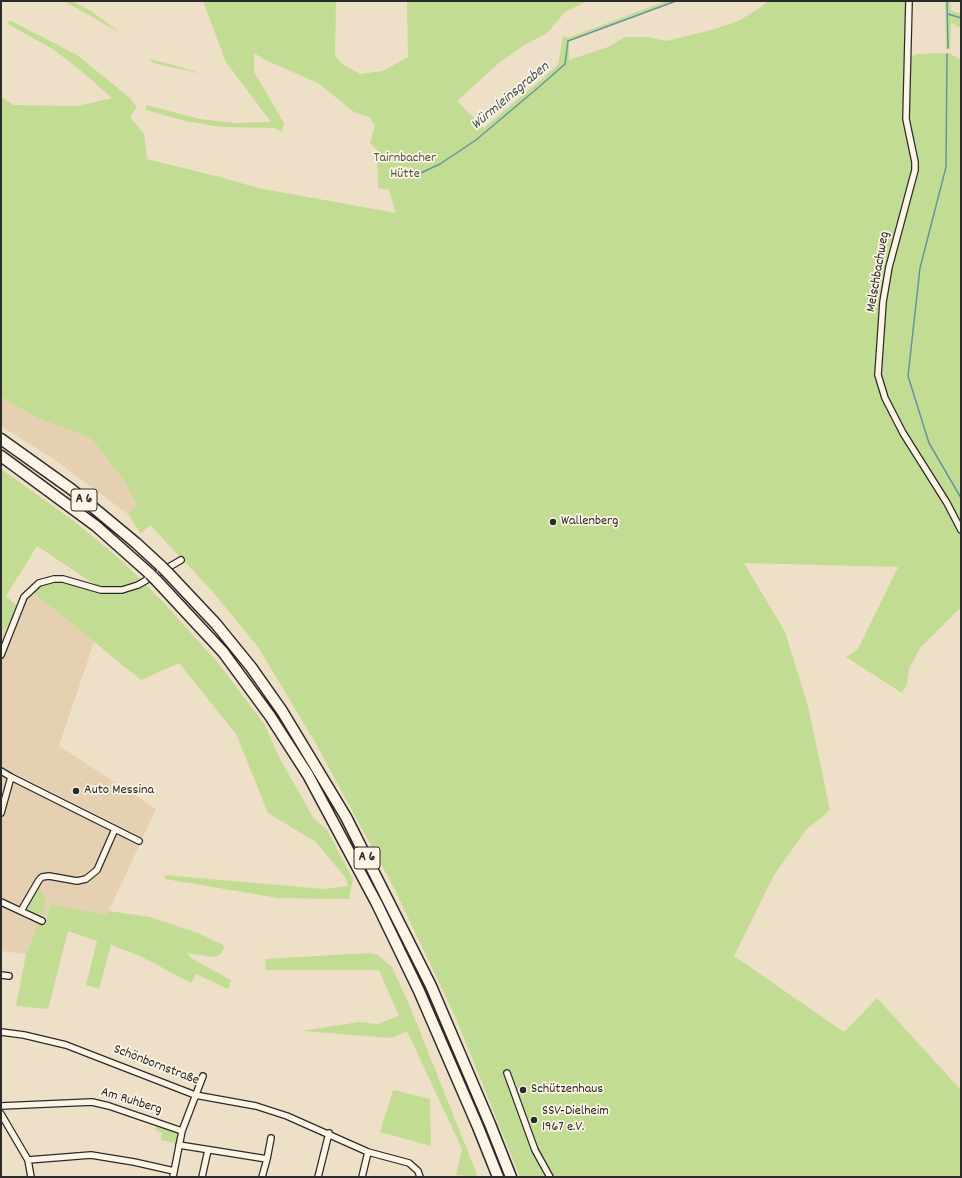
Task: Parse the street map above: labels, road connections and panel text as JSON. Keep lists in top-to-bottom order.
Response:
{
  "streets": {
    "highway": ["A 6"],
    "street": ["Melschbachweg", "Schönbornstraße", "Am Ruhberg"]
  },
  "water": ["Würmleinsgraben"],
  "parks": ["Tairnbacher Hütte"],
  "places": [
    "Wallenberg",
    "Auto Messina",
    "Schützenhaus",
    "SSV-Dielheim 1967 e.V."
  ]
}
